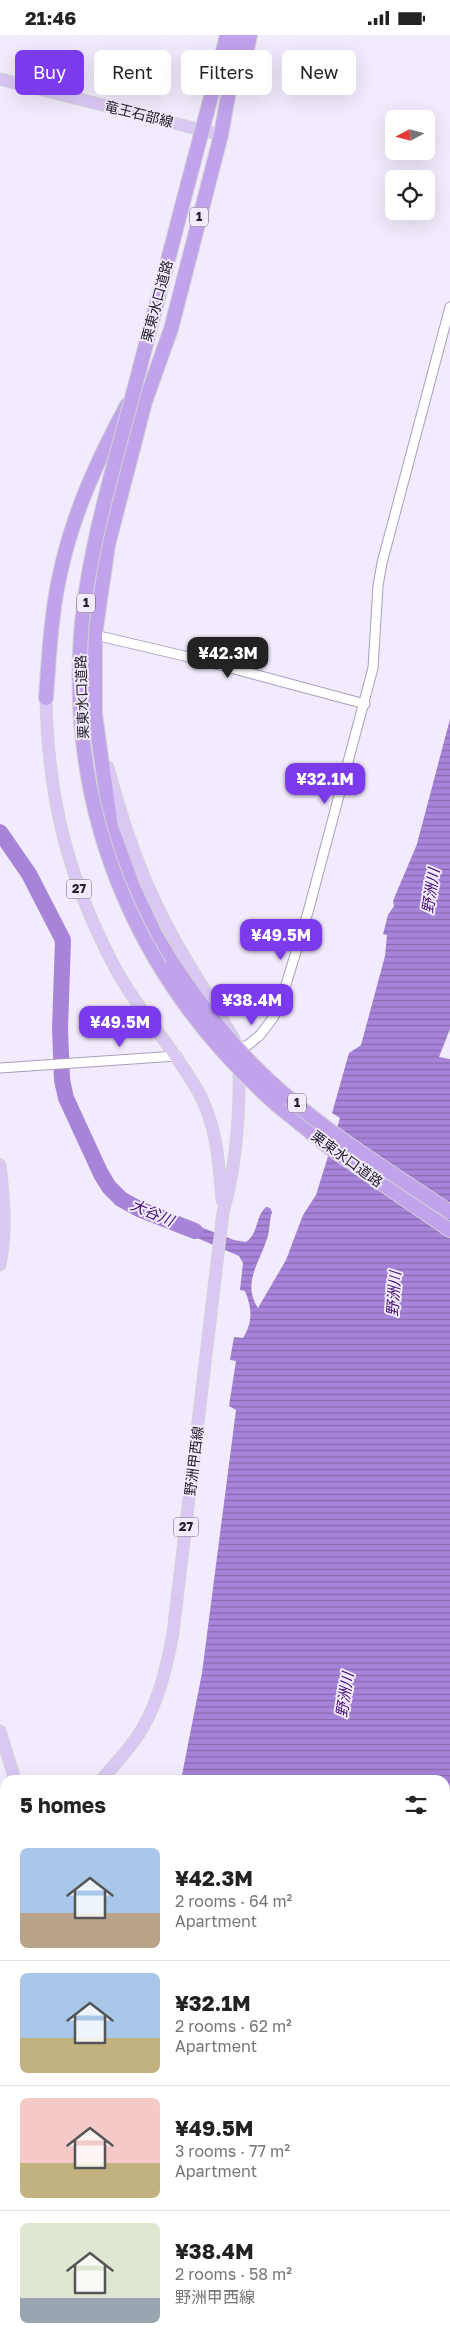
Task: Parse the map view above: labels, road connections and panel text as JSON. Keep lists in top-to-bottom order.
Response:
{
  "streets": {
    "highway": ["1", "栗東水口道路"],
    "main road": ["竜王石部線", "27", "野洲甲西線"]
  },
  "crossings": [
    ["竜王石部線", "栗東水口道路"],
    ["1", "栗東水口道路"],
    ["1", "27"],
    ["27", "野洲甲西線"]
  ],
  "water": ["野洲川", "大谷川"],
  "north": "left",
  "page": {
    "status": "21:46",
    "chip": [
      "Buy",
      "Rent",
      "Filters",
      "New"
    ],
    "price": [
      "¥42.3M",
      "¥32.1M",
      "¥49.5M",
      "¥38.4M",
      "¥49.5M"
    ],
    "heading": "5 homes",
    "list": [
      {
        "name": "¥42.3M",
        "note": "2 rooms · 64 m² · Apartment"
      },
      {
        "name": "¥32.1M",
        "note": "2 rooms · 62 m² · Apartment"
      },
      {
        "name": "¥49.5M",
        "note": "3 rooms · 77 m² · Apartment"
      },
      {
        "name": "¥38.4M",
        "note": "2 rooms · 58 m² · 野洲甲西線"
      }
    ]
  }
}
